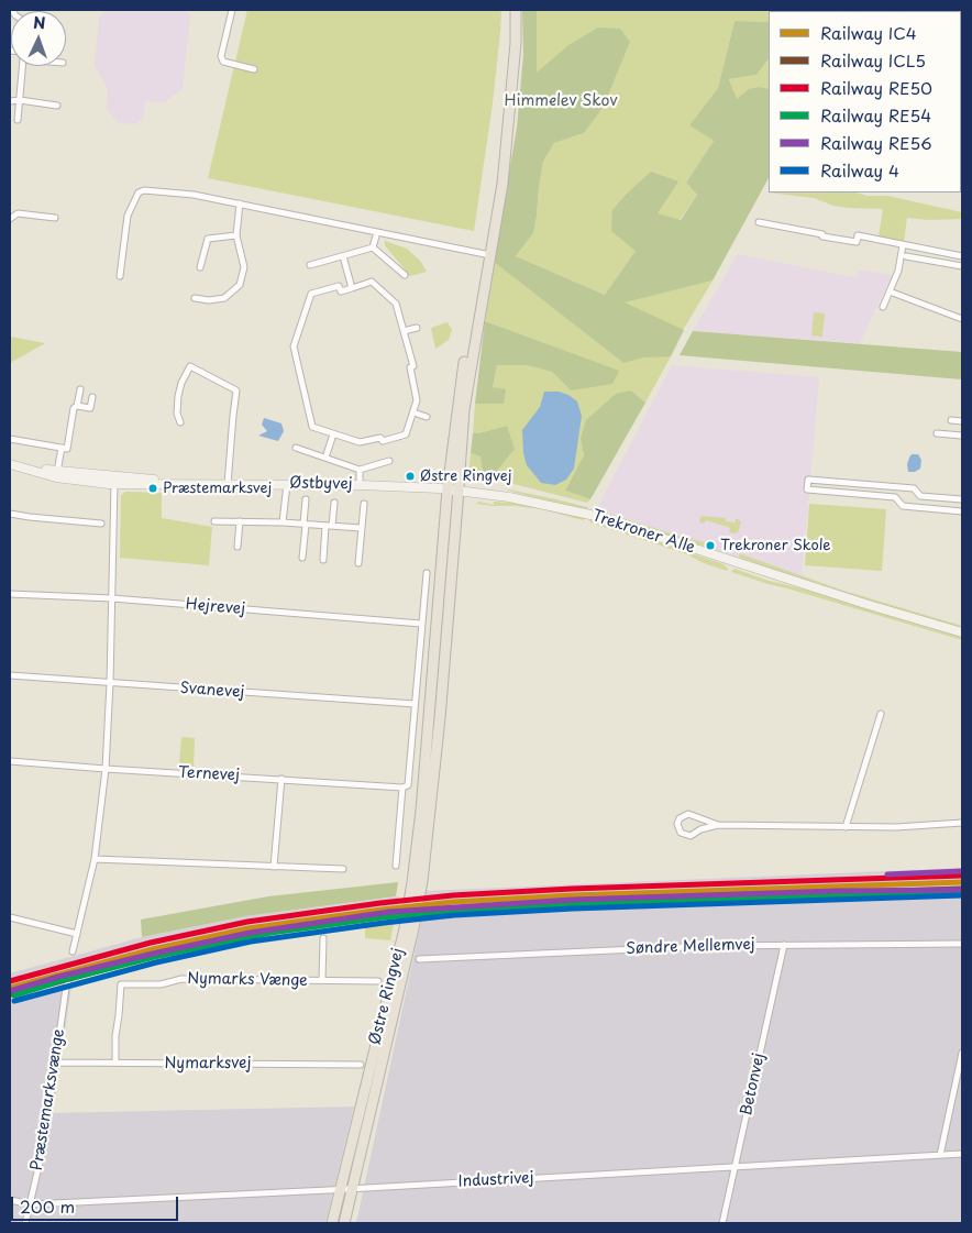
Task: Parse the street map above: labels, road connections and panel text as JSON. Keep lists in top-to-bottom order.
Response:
{
  "streets": {
    "main road": ["Østre Ringvej"],
    "street": [
      "Østbyvej",
      "Trekroner Alle",
      "Hejrevej",
      "Svanevej",
      "Ternevej",
      "Søndre Mellemvej",
      "Nymarks Vænge",
      "Nymarksvej",
      "Betonvej",
      "Præstemarksvænge",
      "Industrivej"
    ]
  },
  "crossings": [
    ["Østbyvej", "Trekroner Alle"],
    ["Østbyvej", "Østre Ringvej"],
    ["Trekroner Alle", "Østre Ringvej"],
    ["Søndre Mellemvej", "Betonvej"],
    ["Nymarks Vænge", "Nymarksvej"],
    ["Østre Ringvej", "Industrivej"],
    ["Nymarksvej", "Præstemarksvænge"],
    ["Betonvej", "Industrivej"],
    ["Præstemarksvænge", "Industrivej"]
  ],
  "parks": ["Himmelev Skov"],
  "places": ["Østre Ringvej", "Præstemarksvej", "Trekroner Skole"],
  "lines": [
    "rail line RE56",
    "rail line RE50",
    "rail line IC4",
    "rail line ICL5",
    "rail line RE54",
    "rail line 4"
  ],
  "legend": [
    "Railway IC4",
    "Railway ICL5",
    "Railway RE50",
    "Railway RE54",
    "Railway RE56",
    "Railway 4"
  ],
  "scale_bar": "200 m",
  "north": "top"
}
